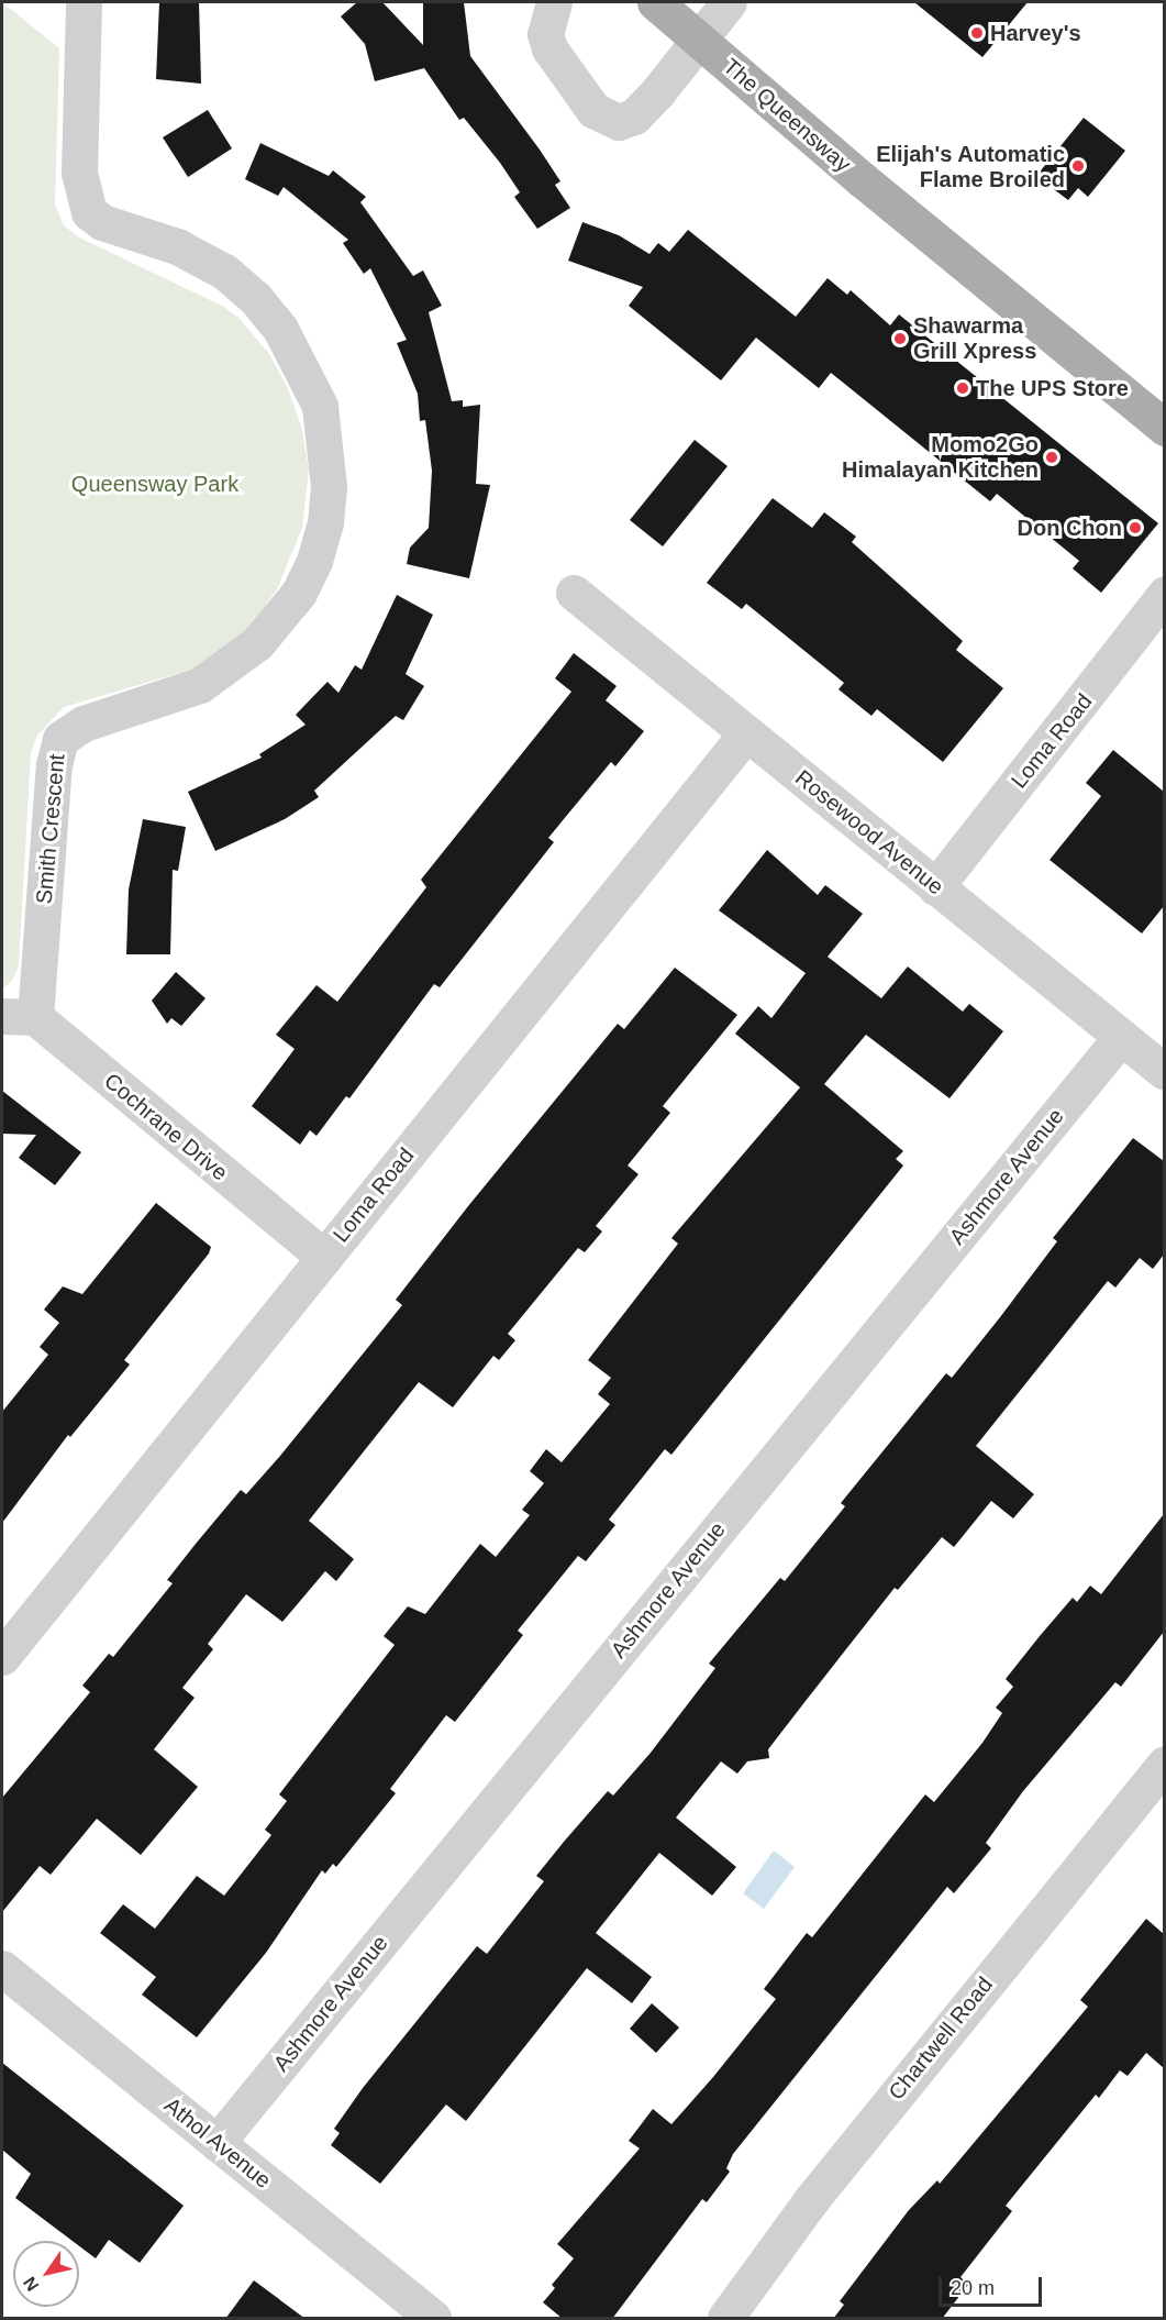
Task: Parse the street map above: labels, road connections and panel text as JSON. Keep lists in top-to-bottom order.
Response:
{
  "streets": {
    "main road": ["The Queensway"],
    "street": [
      "Loma Road",
      "Smith Crescent",
      "Rosewood Avenue",
      "Cochrane Drive",
      "Ashmore Avenue",
      "Chartwell Road",
      "Athol Avenue"
    ]
  },
  "crossings": [
    ["Loma Road", "Rosewood Avenue"],
    ["Loma Road", "Cochrane Drive"],
    ["Smith Crescent", "Cochrane Drive"],
    ["Rosewood Avenue", "Ashmore Avenue"],
    ["Ashmore Avenue", "Athol Avenue"]
  ],
  "parks": ["Queensway Park"],
  "places": [
    "Harvey's",
    "Elijah's Automatic Flame Broiled",
    "Shawarma Grill Xpress",
    "The UPS Store",
    "Momo2Go Himalayan Kitchen",
    "Don Chon"
  ],
  "scale_bar": "20 m",
  "north": "bottom left"
}
